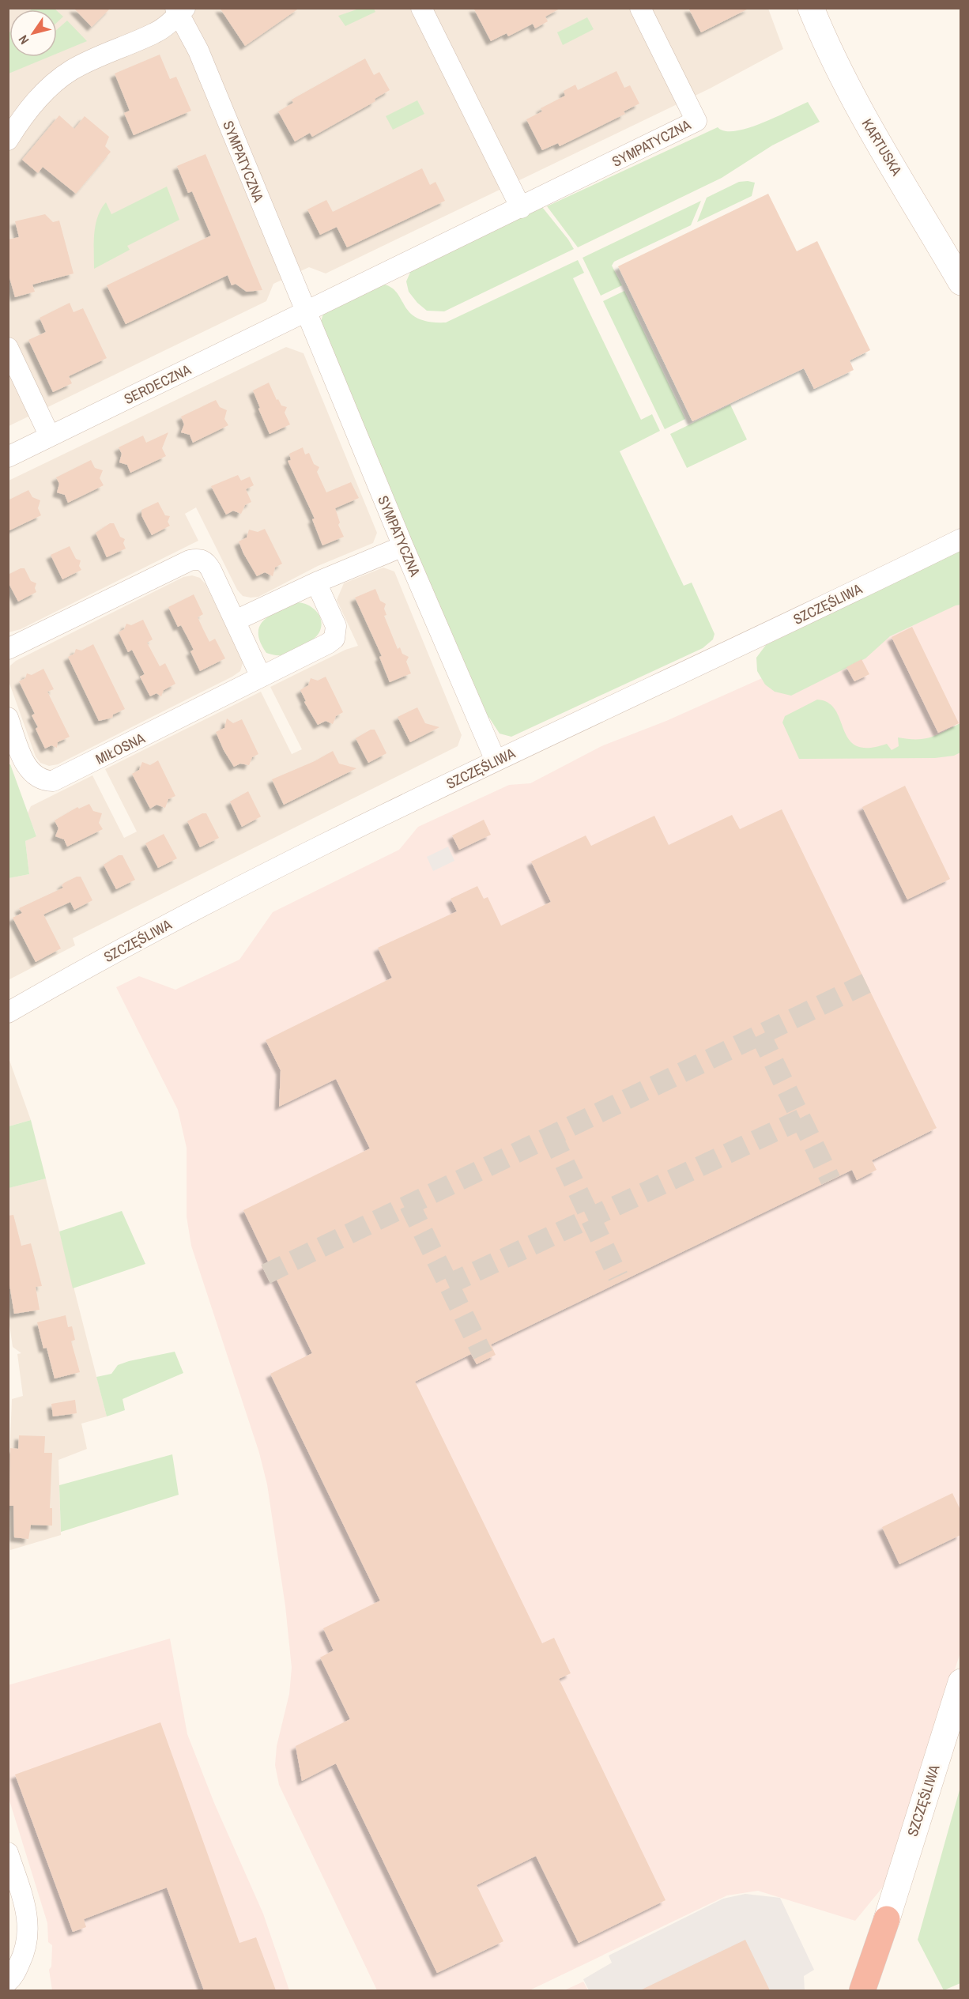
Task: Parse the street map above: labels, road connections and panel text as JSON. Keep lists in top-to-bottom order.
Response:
{
  "streets": {
    "street": [
      "SYMPATYCZNA",
      "KARTUSKA",
      "SERDECZNA",
      "SZCZĘŚLIWA",
      "MIŁOSNA"
    ]
  },
  "crossings": [
    ["SYMPATYCZNA", "SERDECZNA"],
    ["SYMPATYCZNA", "SZCZĘŚLIWA"]
  ],
  "north": "bottom left"
}
